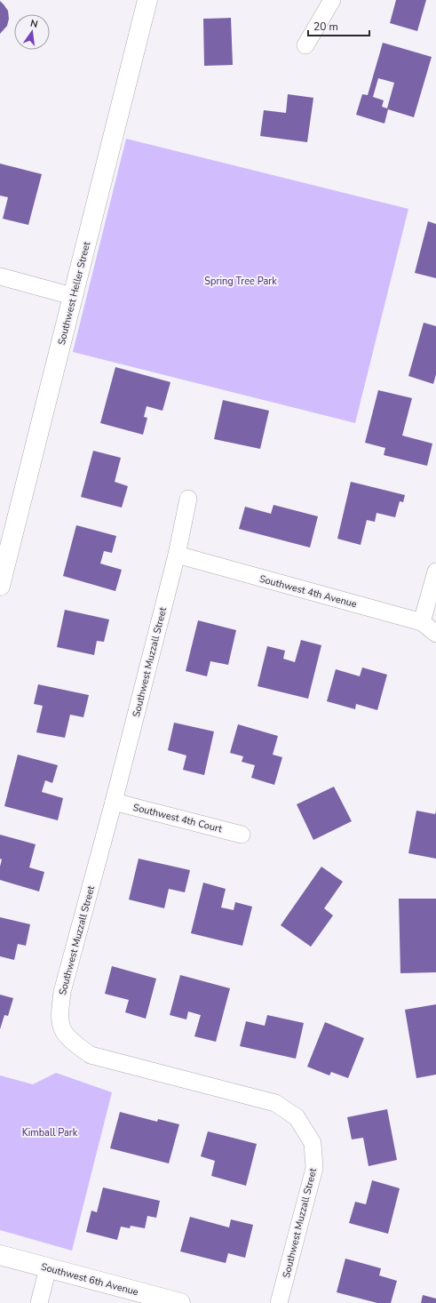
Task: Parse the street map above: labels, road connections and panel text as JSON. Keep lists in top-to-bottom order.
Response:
{
  "streets": {
    "street": [
      "Southwest Heller Street",
      "Southwest 4th Avenue",
      "Southwest Muzzall Street",
      "Southwest 4th Court",
      "Southwest 6th Avenue"
    ]
  },
  "crossings": [
    ["Southwest 4th Avenue", "Southwest Muzzall Street"],
    ["Southwest Muzzall Street", "Southwest 4th Court"]
  ],
  "parks": ["Spring Tree Park", "Kimball Park"],
  "scale_bar": "20 m",
  "north": "top"
}
